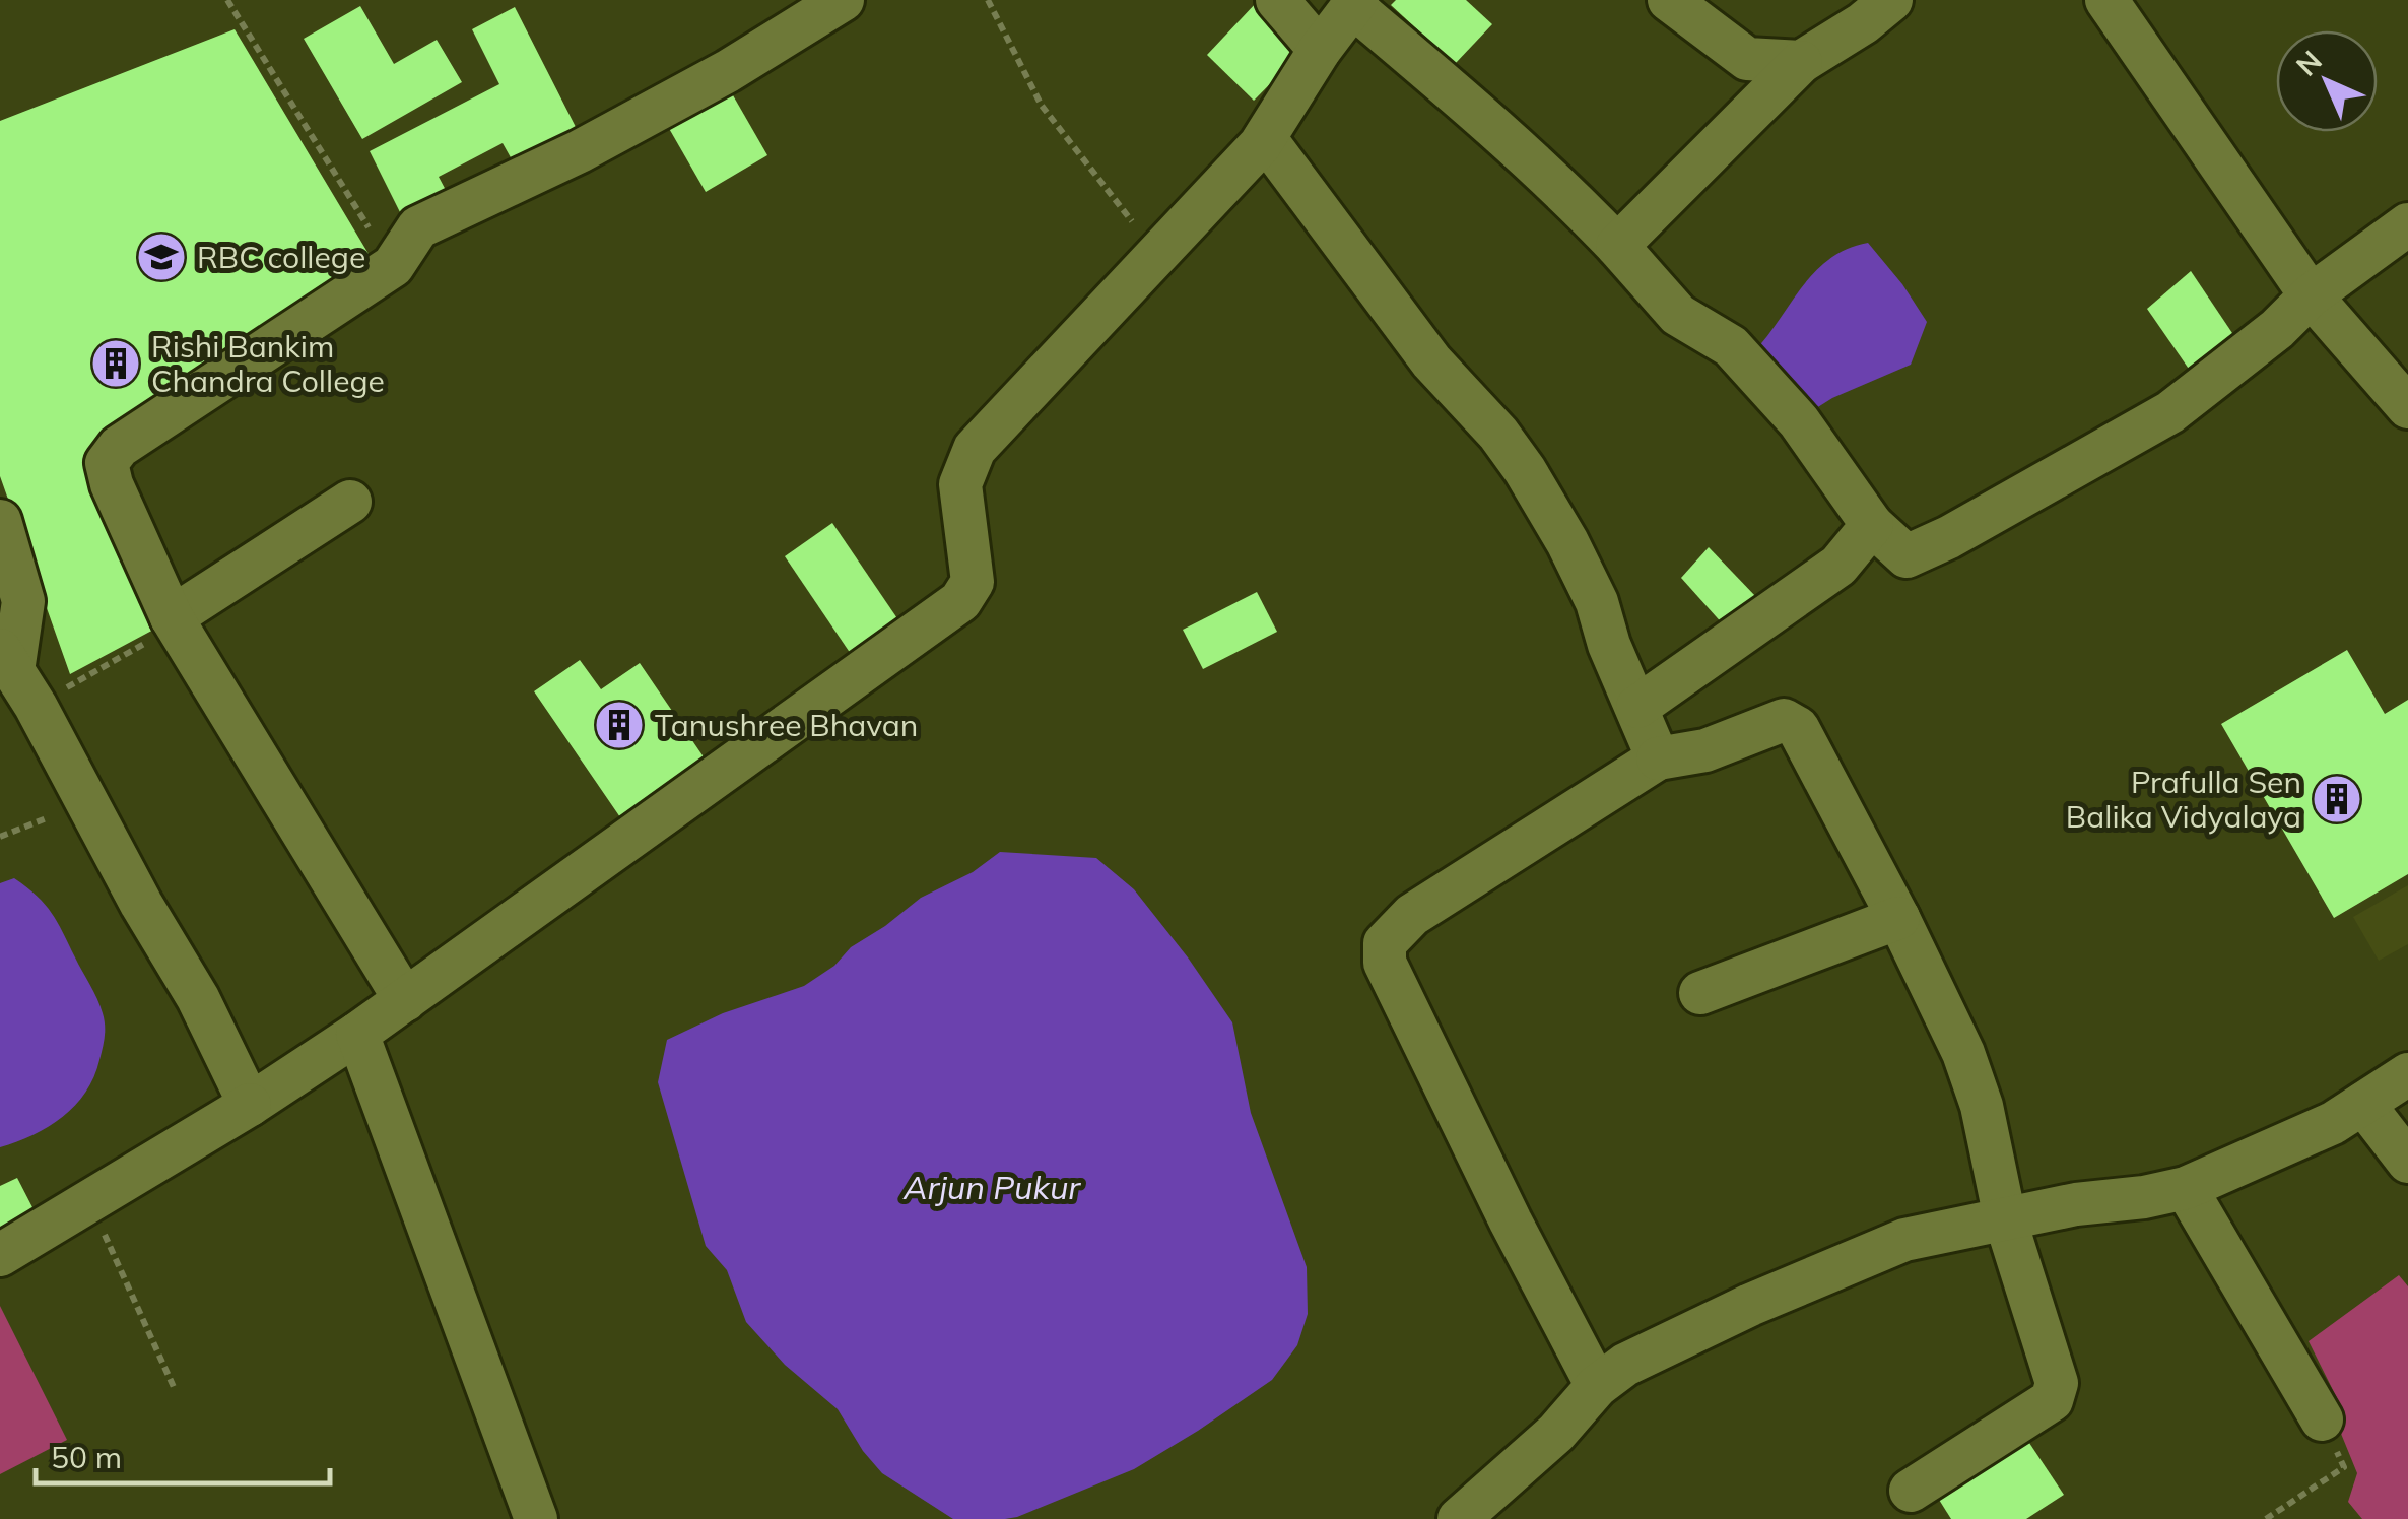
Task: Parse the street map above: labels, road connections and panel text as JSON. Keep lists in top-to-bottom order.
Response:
{
  "water": ["Arjun Pukur"],
  "places": {
    "school or university": ["RBC college"],
    "building": ["Rishi Bankim Chandra College", "Tanushree Bhavan", "Prafulla Sen Balika Vidyalaya"]
  },
  "scale_bar": "50 m",
  "north": "top left"
}
